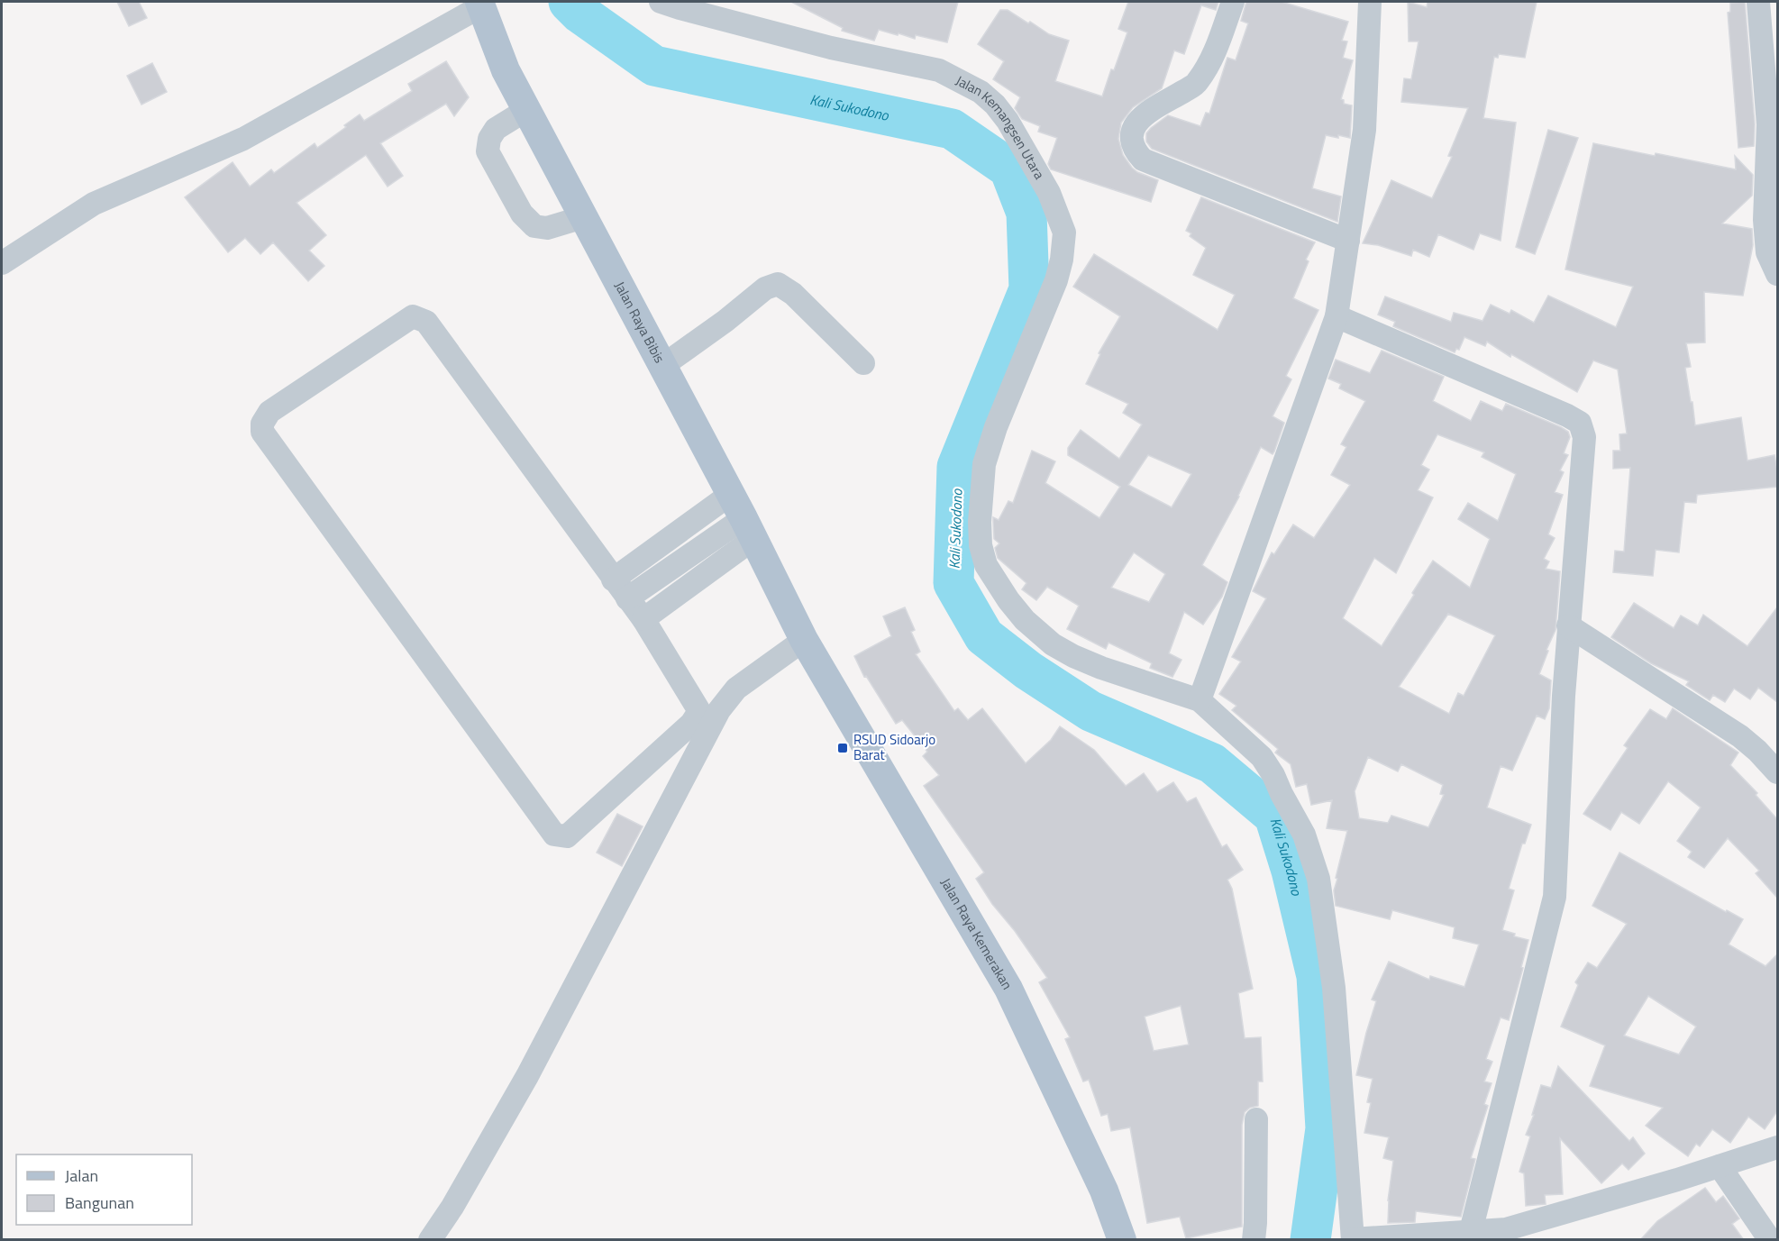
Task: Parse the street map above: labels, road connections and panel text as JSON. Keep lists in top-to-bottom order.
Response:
{
  "streets": {
    "main road": ["Jalan Raya Bibis", "Jalan Raya Kemerakan"],
    "street": ["Jalan Kemangsen Utara"]
  },
  "crossings": [
    ["Jalan Raya Bibis", "Jalan Raya Kemerakan"]
  ],
  "water": ["Kali Sukodono"],
  "places": {
    "transit": ["RSUD Sidoarjo Barat"]
  },
  "legend": ["Jalan", "Bangunan"]
}
